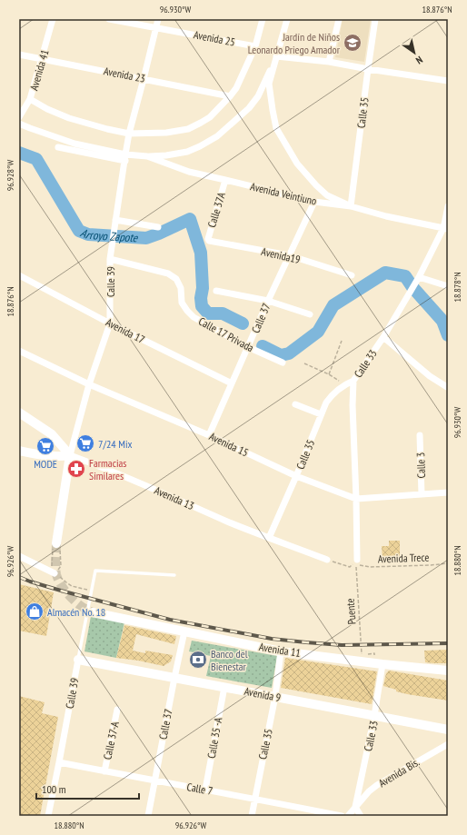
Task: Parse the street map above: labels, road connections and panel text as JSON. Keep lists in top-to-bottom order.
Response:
{
  "streets": {
    "main road": [
      "Calle 39",
      "Avenida 13",
      "Avenida 11",
      "Avenida 9"
    ],
    "street": [
      "Avenida 25",
      "Avenida 41",
      "Avenida 23",
      "Calle 35",
      "Avenida Veintiuno",
      "Calle 37A",
      "Avenida19",
      "Calle 37",
      "Avenida 17",
      "Calle 17 Privada",
      "Calle 33",
      "Avenida 15",
      "Calle 3",
      "Calle 35 -A",
      "Calle 37-A",
      "Avenida Bis.",
      "Calle 7"
    ],
    "path": ["Avenida Trece", "Puente"]
  },
  "crossings": [
    ["Avenida 25", "Calle 39"],
    ["Avenida 41", "Avenida 23"],
    ["Avenida 23", "Calle 39"],
    ["Calle 35", "Avenida Veintiuno"],
    ["Calle 35", "Calle 33"],
    ["Calle 35", "Avenida 15"],
    ["Calle 35", "Avenida 13"],
    ["Calle 35", "Avenida 11"],
    ["Calle 35", "Avenida 9"],
    ["Calle 35", "Calle 7"],
    ["Avenida Veintiuno", "Calle 37A"],
    ["Avenida Veintiuno", "Calle 39"],
    ["Avenida Veintiuno", "Calle 37"],
    ["Avenida Veintiuno", "Calle 33"],
    ["Calle 37A", "Avenida19"],
    ["Avenida19", "Calle 37"],
    ["Calle 39", "Avenida 17"],
    ["Calle 39", "Calle 17 Privada"],
    ["Calle 39", "Avenida 15"],
    ["Calle 39", "Avenida 13"],
    ["Calle 39", "Avenida 9"],
    ["Calle 39", "Calle 7"],
    ["Calle 37", "Avenida 17"],
    ["Calle 37", "Calle 17 Privada"],
    ["Calle 37", "Avenida 15"],
    ["Calle 37", "Avenida 11"],
    ["Calle 37", "Avenida 9"],
    ["Calle 37", "Calle 7"],
    ["Calle 33", "Avenida 15"],
    ["Calle 33", "Avenida Trece"],
    ["Calle 33", "Avenida 11"],
    ["Calle 33", "Avenida 9"],
    ["Calle 33", "Avenida Bis."],
    ["Avenida 15", "Calle 3"],
    ["Avenida 9", "Calle 35 -A"],
    ["Calle 35 -A", "Calle 7"],
    ["Calle 37-A", "Calle 7"]
  ],
  "water": ["Arroyo Zapote"],
  "places": {
    "school or university": ["Jardín de Niños Leonardo Priego Amador"],
    "supermarket": ["7/24 Mix", "MODE"],
    "pharmacy": ["Farmacias Similares"],
    "shop": ["Almacén No. 18"],
    "bank": ["Banco del Bienestar"]
  },
  "scale_bar": "100 m",
  "north": "bottom right",
  "coordinates": [
    "96.930°W",
    "18.876°N",
    "96.928°W",
    "18.878°N",
    "18.880°N",
    "96.926°W"
  ]
}
